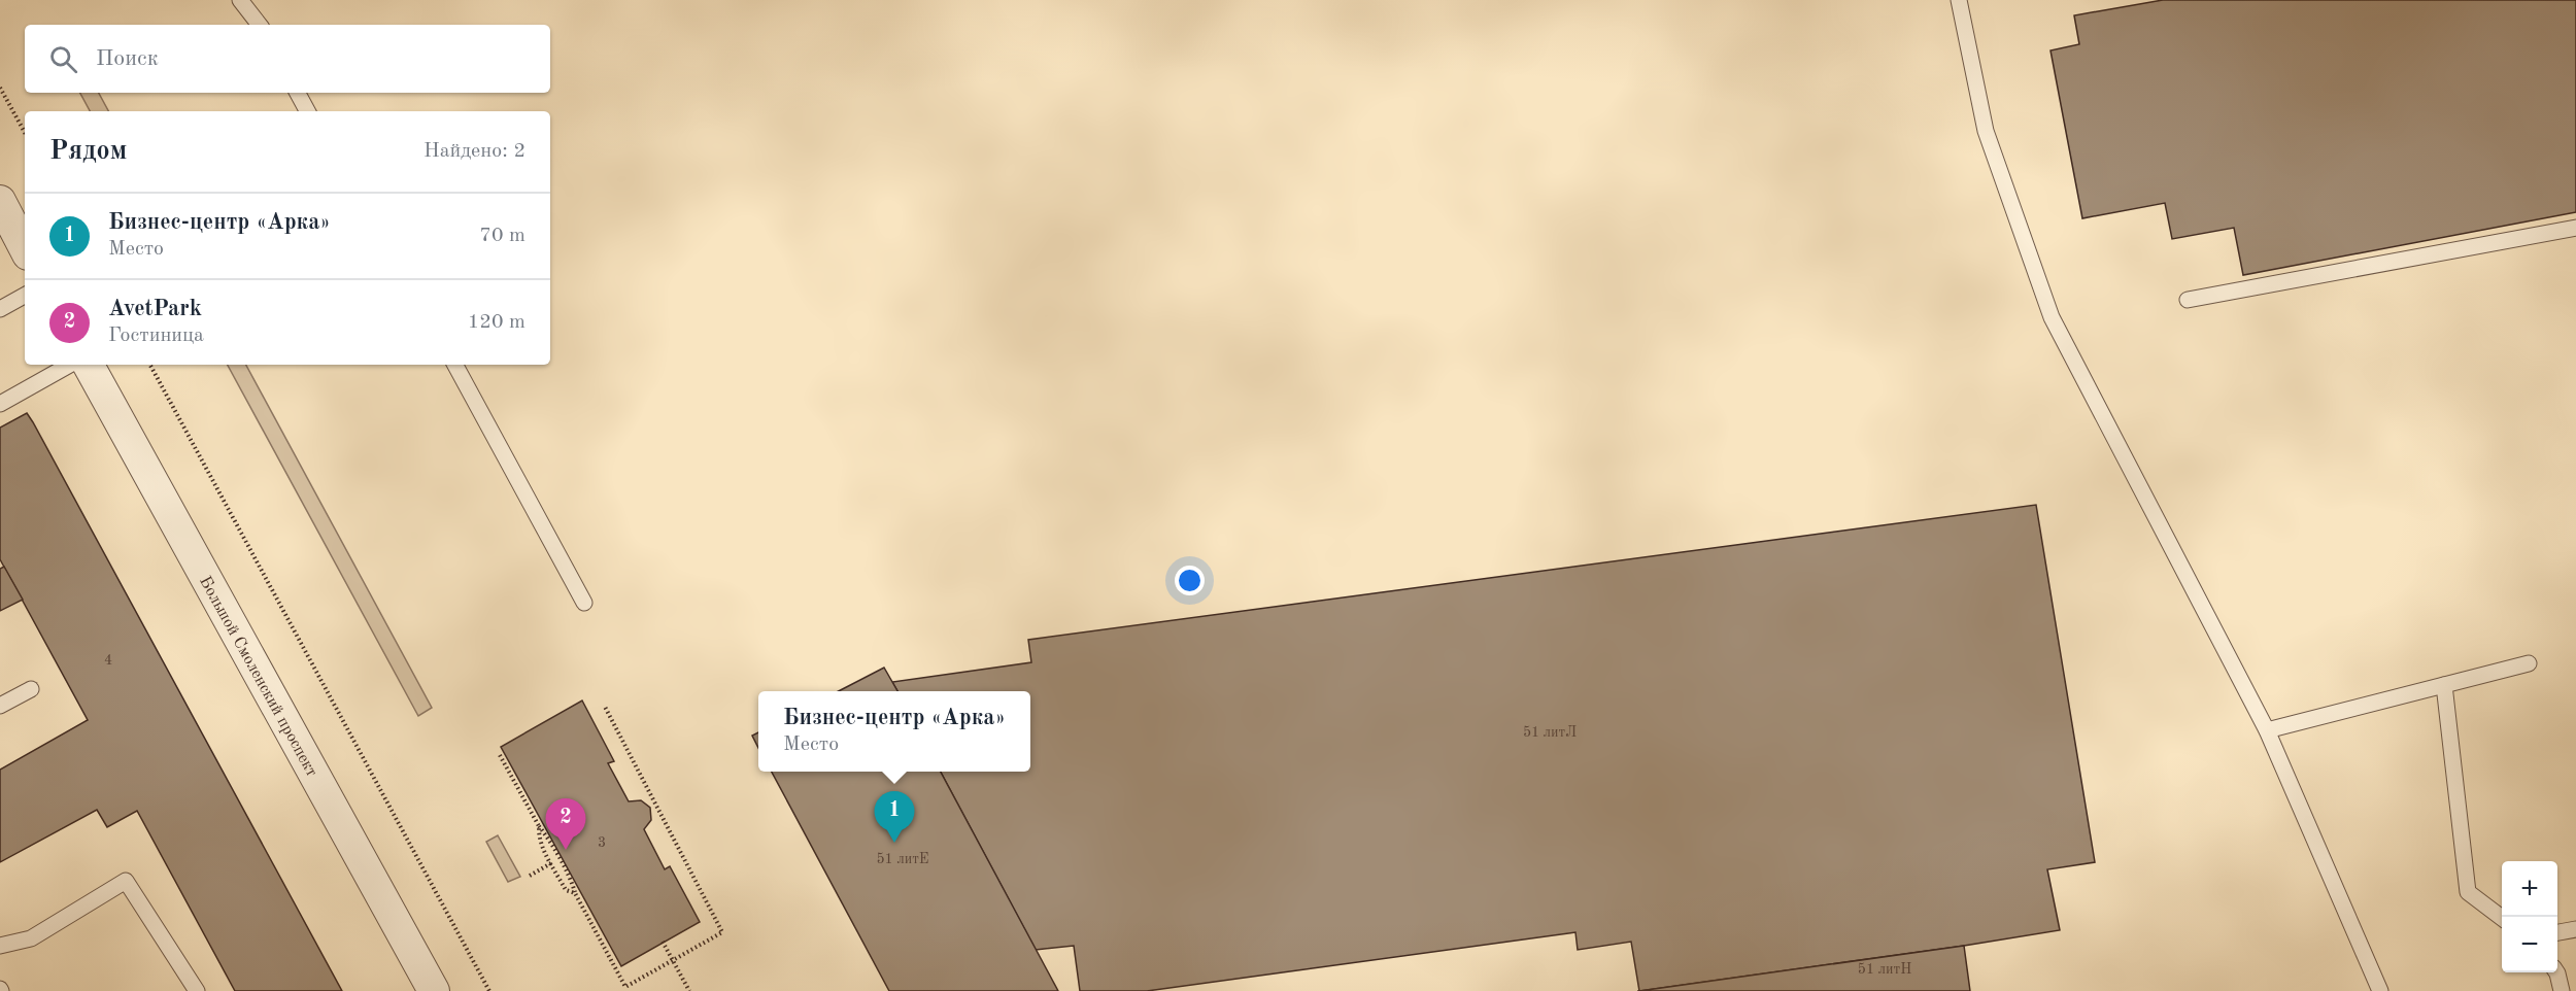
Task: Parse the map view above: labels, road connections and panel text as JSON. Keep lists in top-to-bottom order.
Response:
{
  "streets": {
    "street": ["Большой Смоленский проспект"]
  },
  "house_numbers": [
    "4",
    "51 литЛ",
    "3",
    "51 литЕ",
    "51 литН"
  ],
  "page": {
    "search": "Поиск",
    "heading": ["Рядом", "Найдено: 2"],
    "list": [
      {
        "mark": "1",
        "name": "Бизнес-центр «Арка»",
        "note": "Место",
        "value": "70 m"
      },
      {
        "mark": "2",
        "name": "AvetPark",
        "note": "Гостиница",
        "value": "120 m"
      }
    ],
    "popup": ["Бизнес-центр «Арка»", "Место"],
    "pins": ["1", "2"],
    "map_buttons": ["+", "−"]
  }
}
